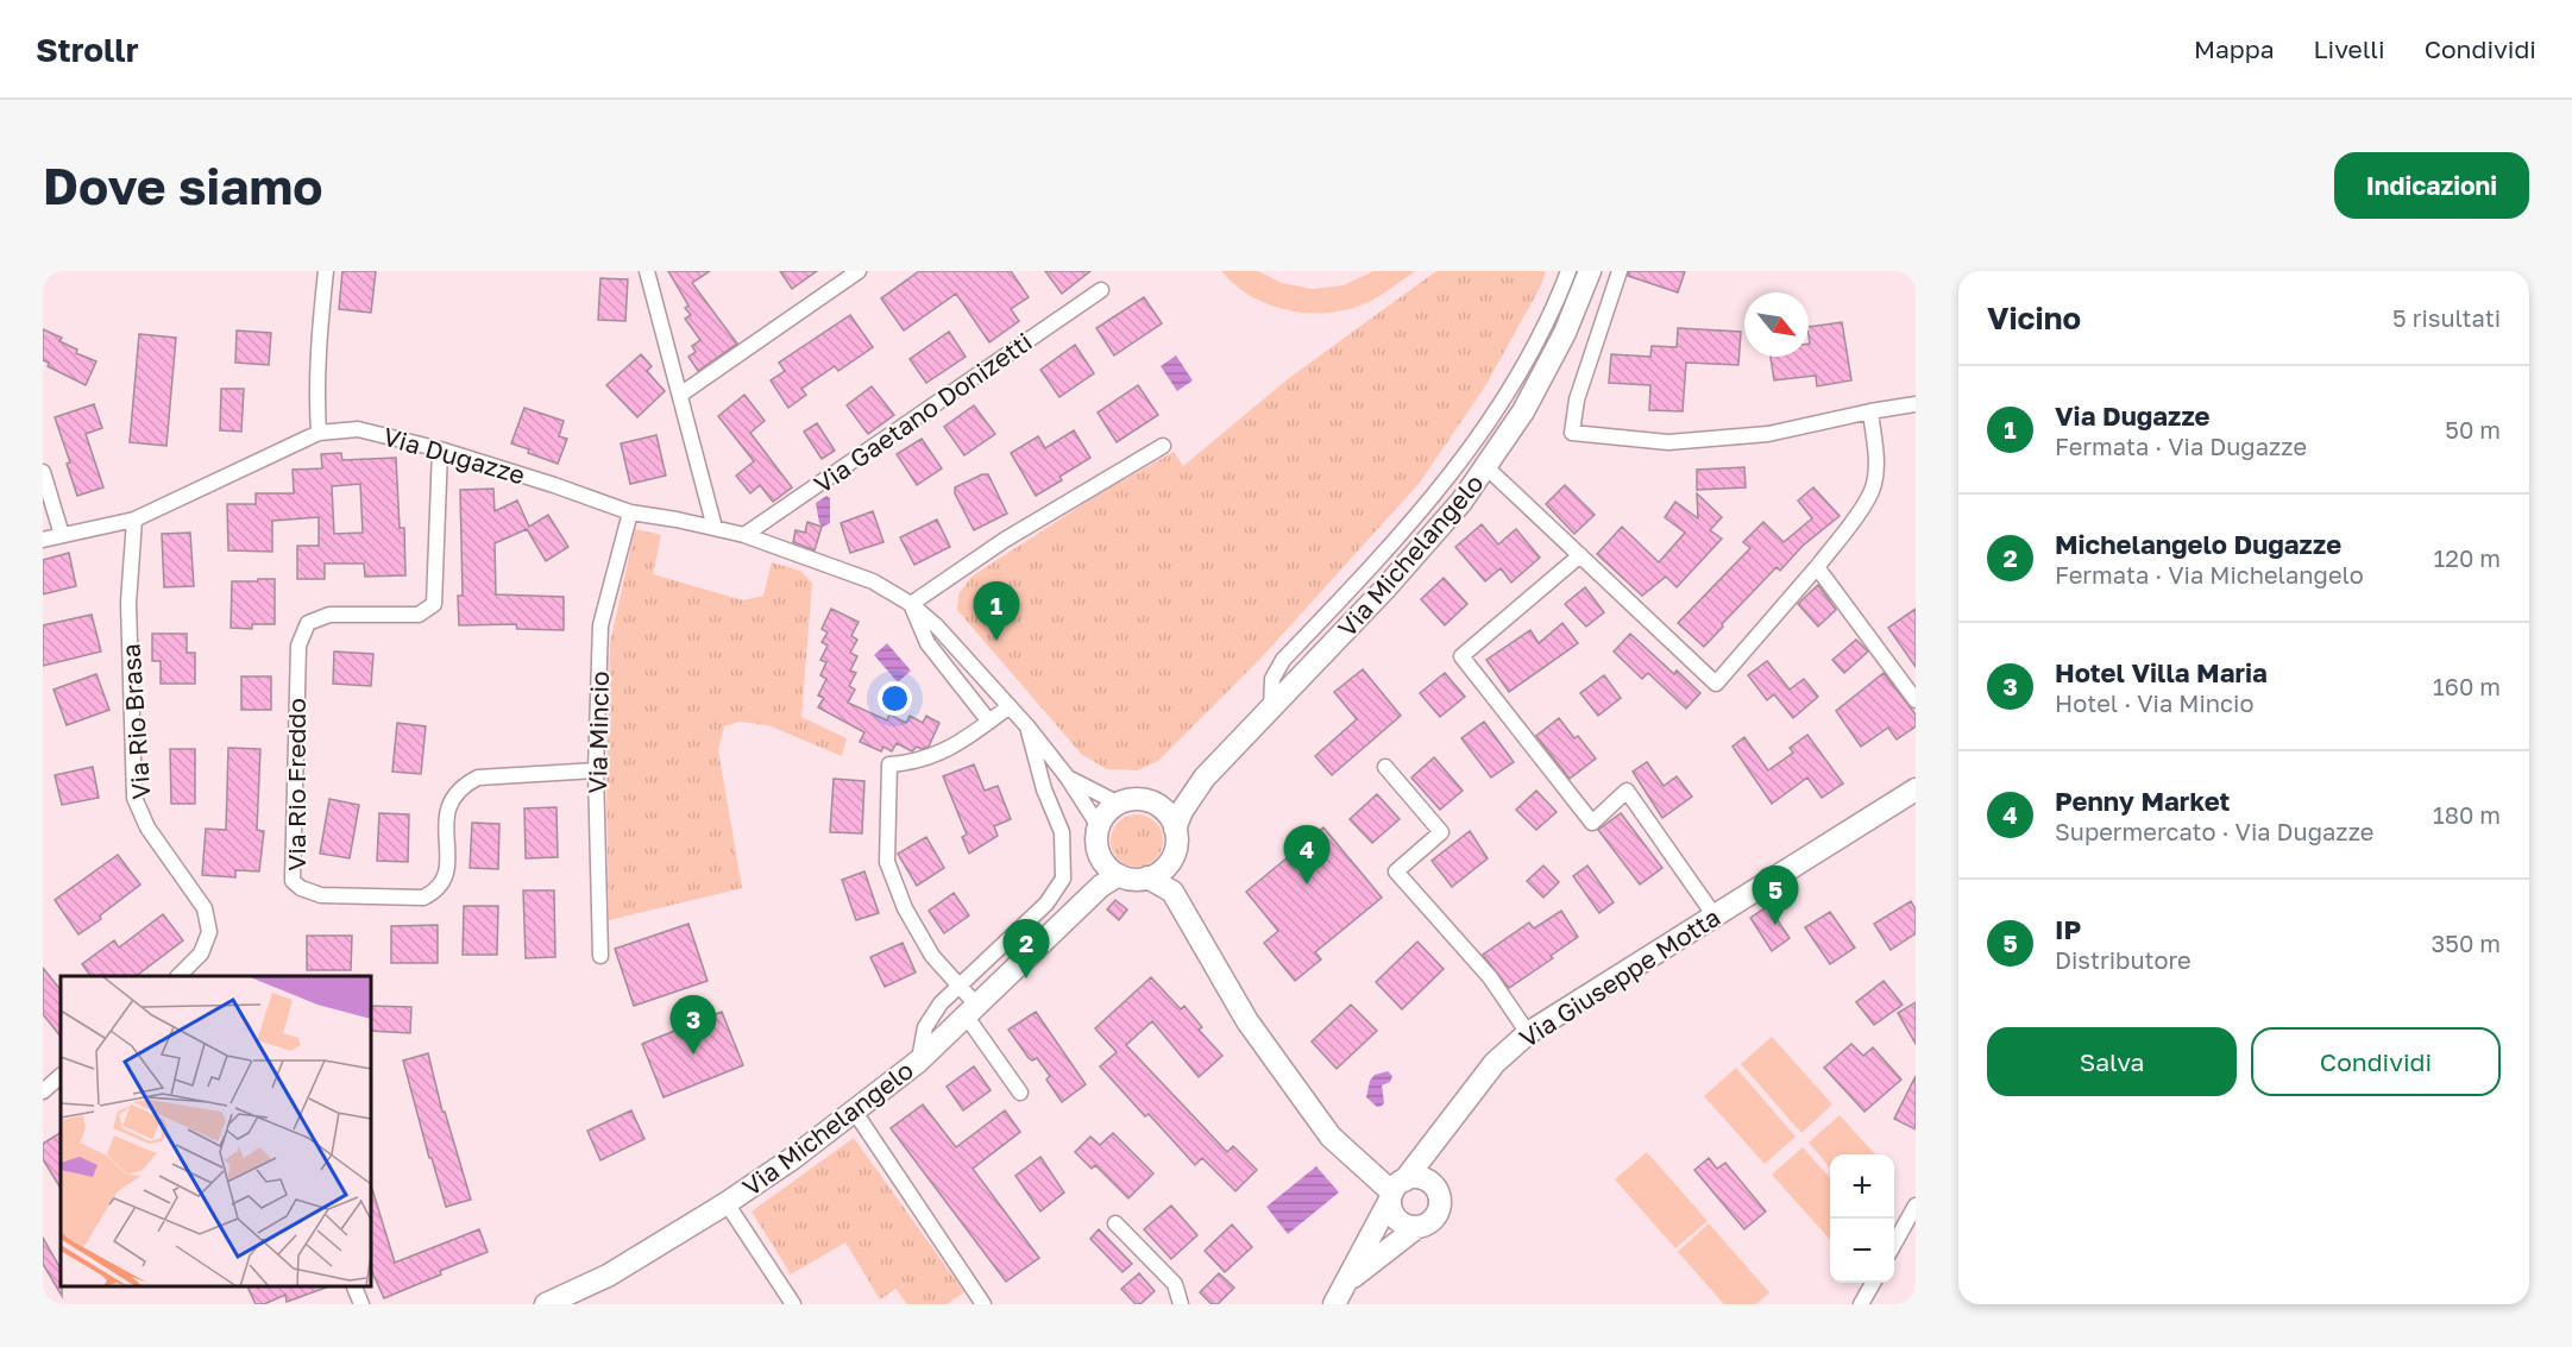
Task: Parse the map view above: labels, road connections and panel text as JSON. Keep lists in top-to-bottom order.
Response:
{
  "streets": {
    "street": [
      "Via Gaetano Donizetti",
      "Via Dugazze",
      "Via Michelangelo",
      "Via Rio Brasa",
      "Via Mincio",
      "Via Rio Freddo",
      "Via Giuseppe Motta"
    ]
  },
  "crossings": [
    ["Via Gaetano Donizetti", "Via Dugazze"],
    ["Via Dugazze", "Via Michelangelo"],
    ["Via Dugazze", "Via Rio Brasa"],
    ["Via Dugazze", "Via Mincio"],
    ["Via Dugazze", "Via Rio Freddo"],
    ["Via Mincio", "Via Rio Freddo"]
  ],
  "north": "bottom right",
  "page": {
    "header": "Strollr",
    "nav": ["Mappa", "Livelli", "Condividi"],
    "buttons": [
      "Indicazioni",
      ["Salva", "Condividi"]
    ],
    "title": "Dove siamo",
    "heading": ["Vicino", "5 risultati"],
    "list": [
      {
        "mark": "1",
        "name": "Via Dugazze",
        "note": "Fermata · Via Dugazze",
        "value": "50 m"
      },
      {
        "mark": "2",
        "name": "Michelangelo Dugazze",
        "note": "Fermata · Via Michelangelo",
        "value": "120 m"
      },
      {
        "mark": "3",
        "name": "Hotel Villa Maria",
        "note": "Hotel · Via Mincio",
        "value": "160 m"
      },
      {
        "mark": "4",
        "name": "Penny Market",
        "note": "Supermercato · Via Dugazze",
        "value": "180 m"
      },
      {
        "mark": "5",
        "name": "IP",
        "note": "Distributore",
        "value": "350 m"
      }
    ],
    "pins": [
      "1",
      "4",
      "5",
      "2",
      "3"
    ],
    "map_buttons": ["+", "−"]
  }
}
